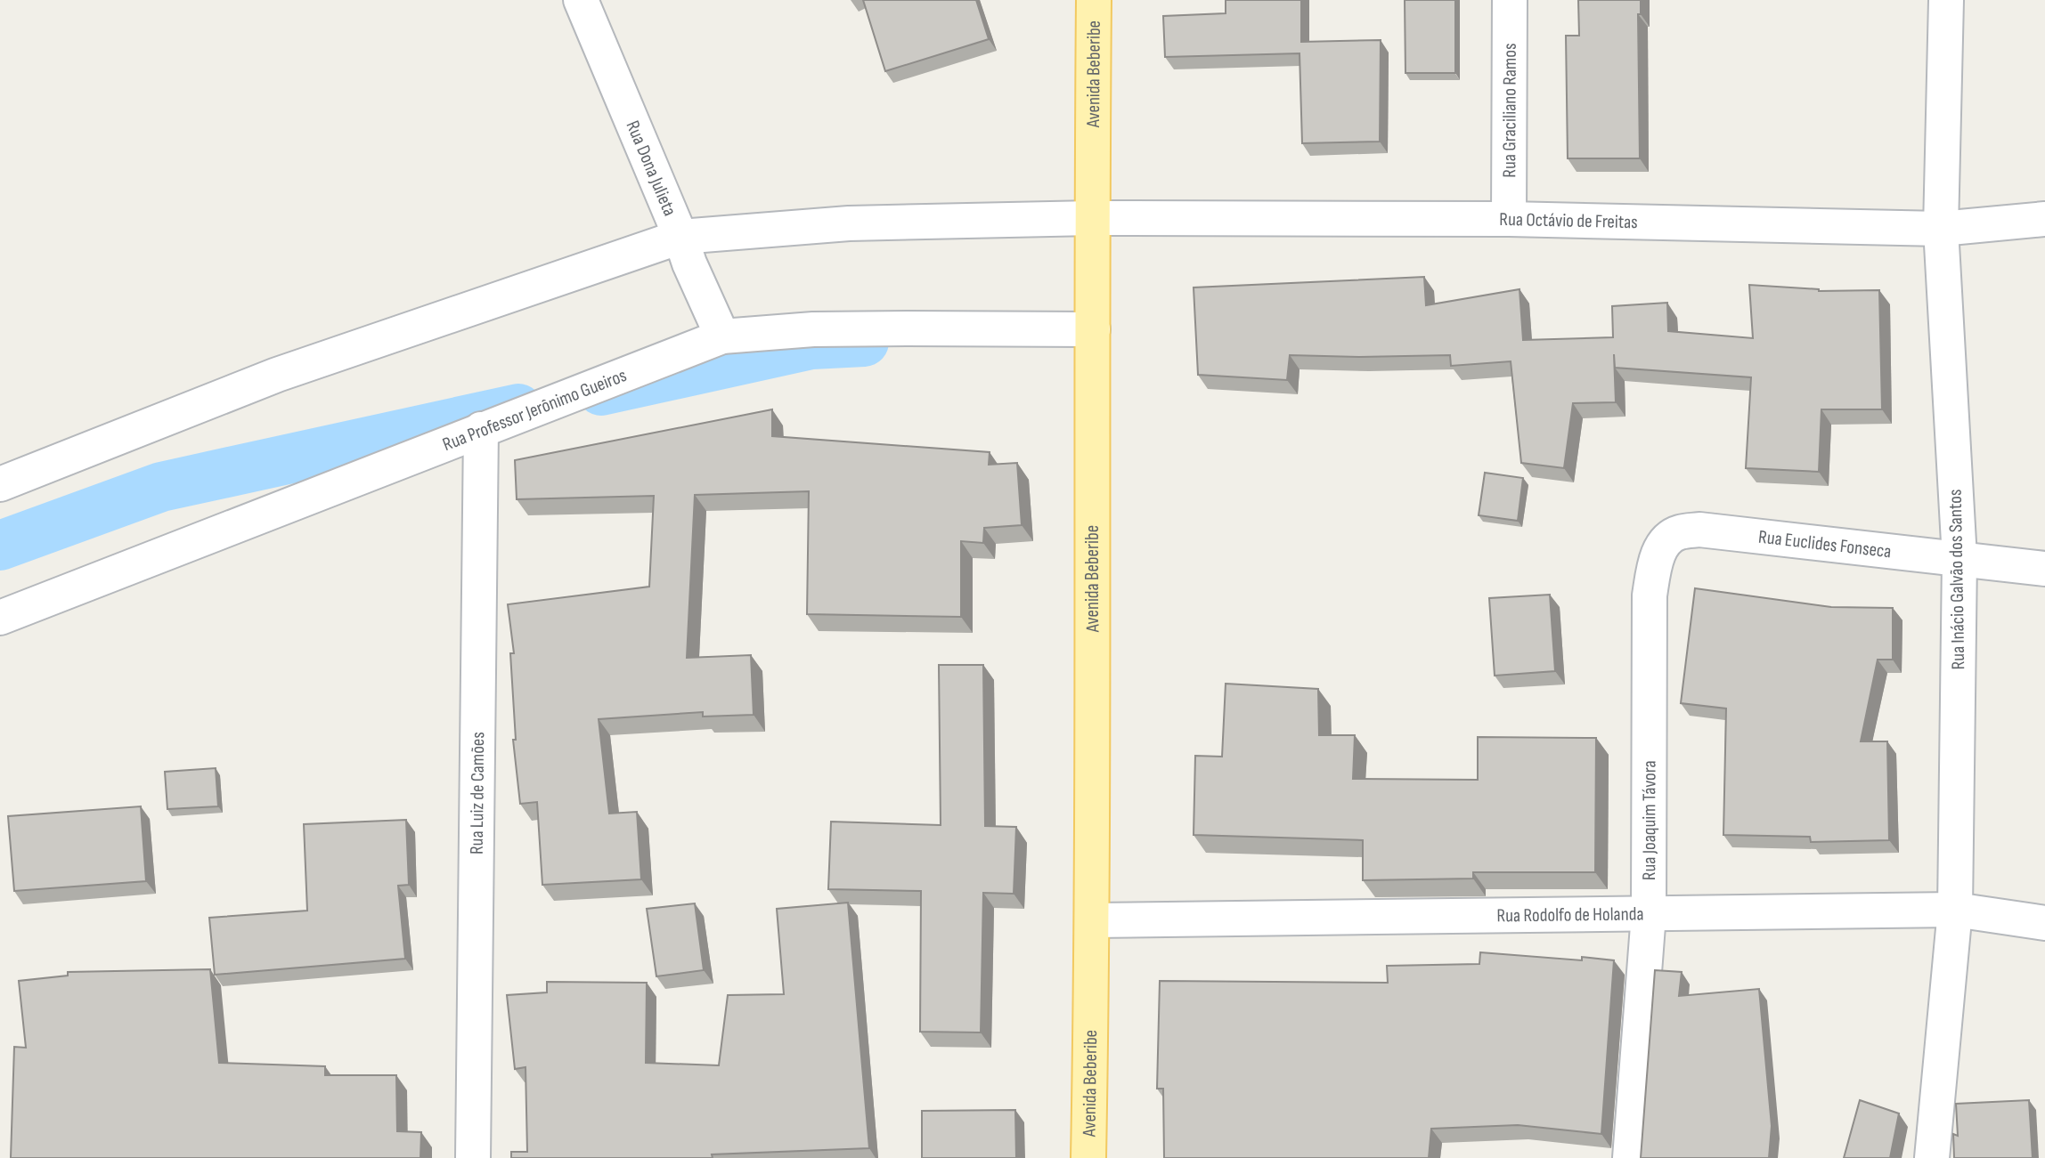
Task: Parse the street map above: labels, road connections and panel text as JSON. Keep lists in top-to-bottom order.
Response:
{
  "streets": {
    "main road": ["Avenida Beberibe"],
    "street": [
      "Rua Graciliano Ramos",
      "Rua Dona Julieta",
      "Rua Octávio de Freitas",
      "Rua Professor Jerônimo Gueiros",
      "Rua Euclides Fonseca",
      "Rua Inácio Galvão dos Santos",
      "Rua Luiz de Camões",
      "Rua Joaquim Távora",
      "Rua Rodolfo de Holanda"
    ]
  },
  "crossings": [
    ["Avenida Beberibe", "Rua Octávio de Freitas"],
    ["Avenida Beberibe", "Rua Professor Jerônimo Gueiros"],
    ["Avenida Beberibe", "Rua Rodolfo de Holanda"],
    ["Rua Graciliano Ramos", "Rua Octávio de Freitas"],
    ["Rua Dona Julieta", "Rua Professor Jerônimo Gueiros"],
    ["Rua Octávio de Freitas", "Rua Inácio Galvão dos Santos"],
    ["Rua Professor Jerônimo Gueiros", "Rua Luiz de Camões"],
    ["Rua Euclides Fonseca", "Rua Inácio Galvão dos Santos"],
    ["Rua Euclides Fonseca", "Rua Joaquim Távora"],
    ["Rua Inácio Galvão dos Santos", "Rua Rodolfo de Holanda"],
    ["Rua Joaquim Távora", "Rua Rodolfo de Holanda"]
  ]
}
